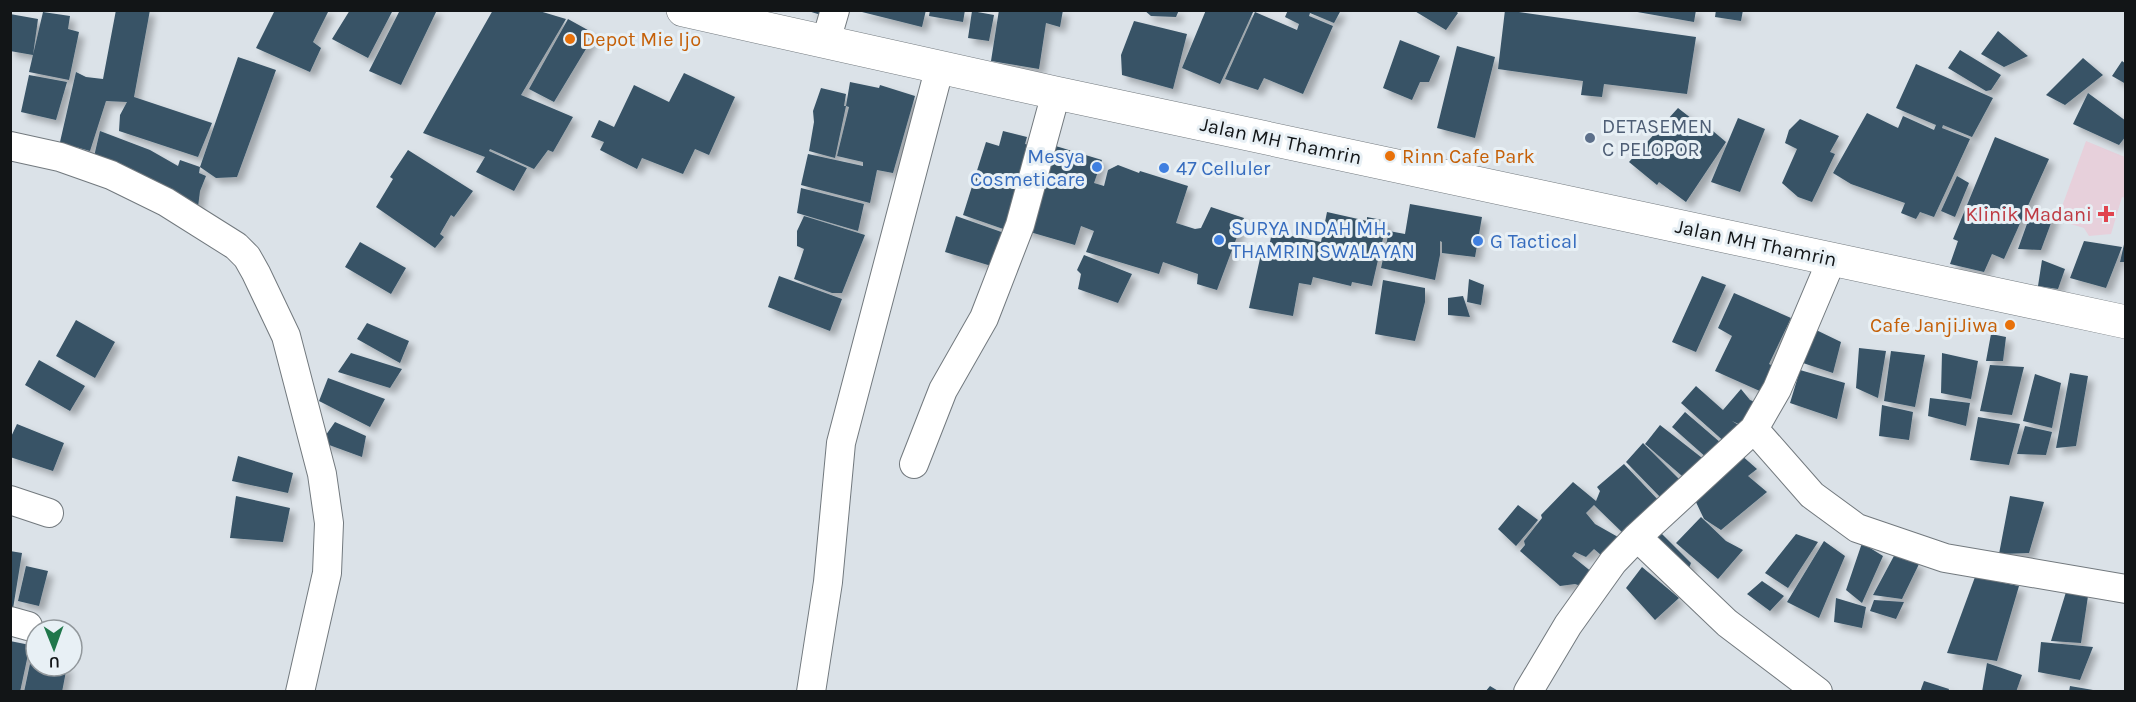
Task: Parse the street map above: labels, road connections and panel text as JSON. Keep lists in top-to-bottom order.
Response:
{
  "streets": {
    "main road": ["Jalan MH Thamrin"]
  },
  "places": {
    "other": [
      "Depot Mie Ijo",
      "DETASEMEN C PELOPOR",
      "Rinn Cafe Park",
      "Mesya Cosmeticare",
      "47 Celluler",
      "SURYA INDAH MH. THAMRIN SWALAYAN",
      "G Tactical",
      "Cafe JanjiJiwa"
    ],
    "health": ["Klinik Madani"]
  },
  "north": "bottom"
}
